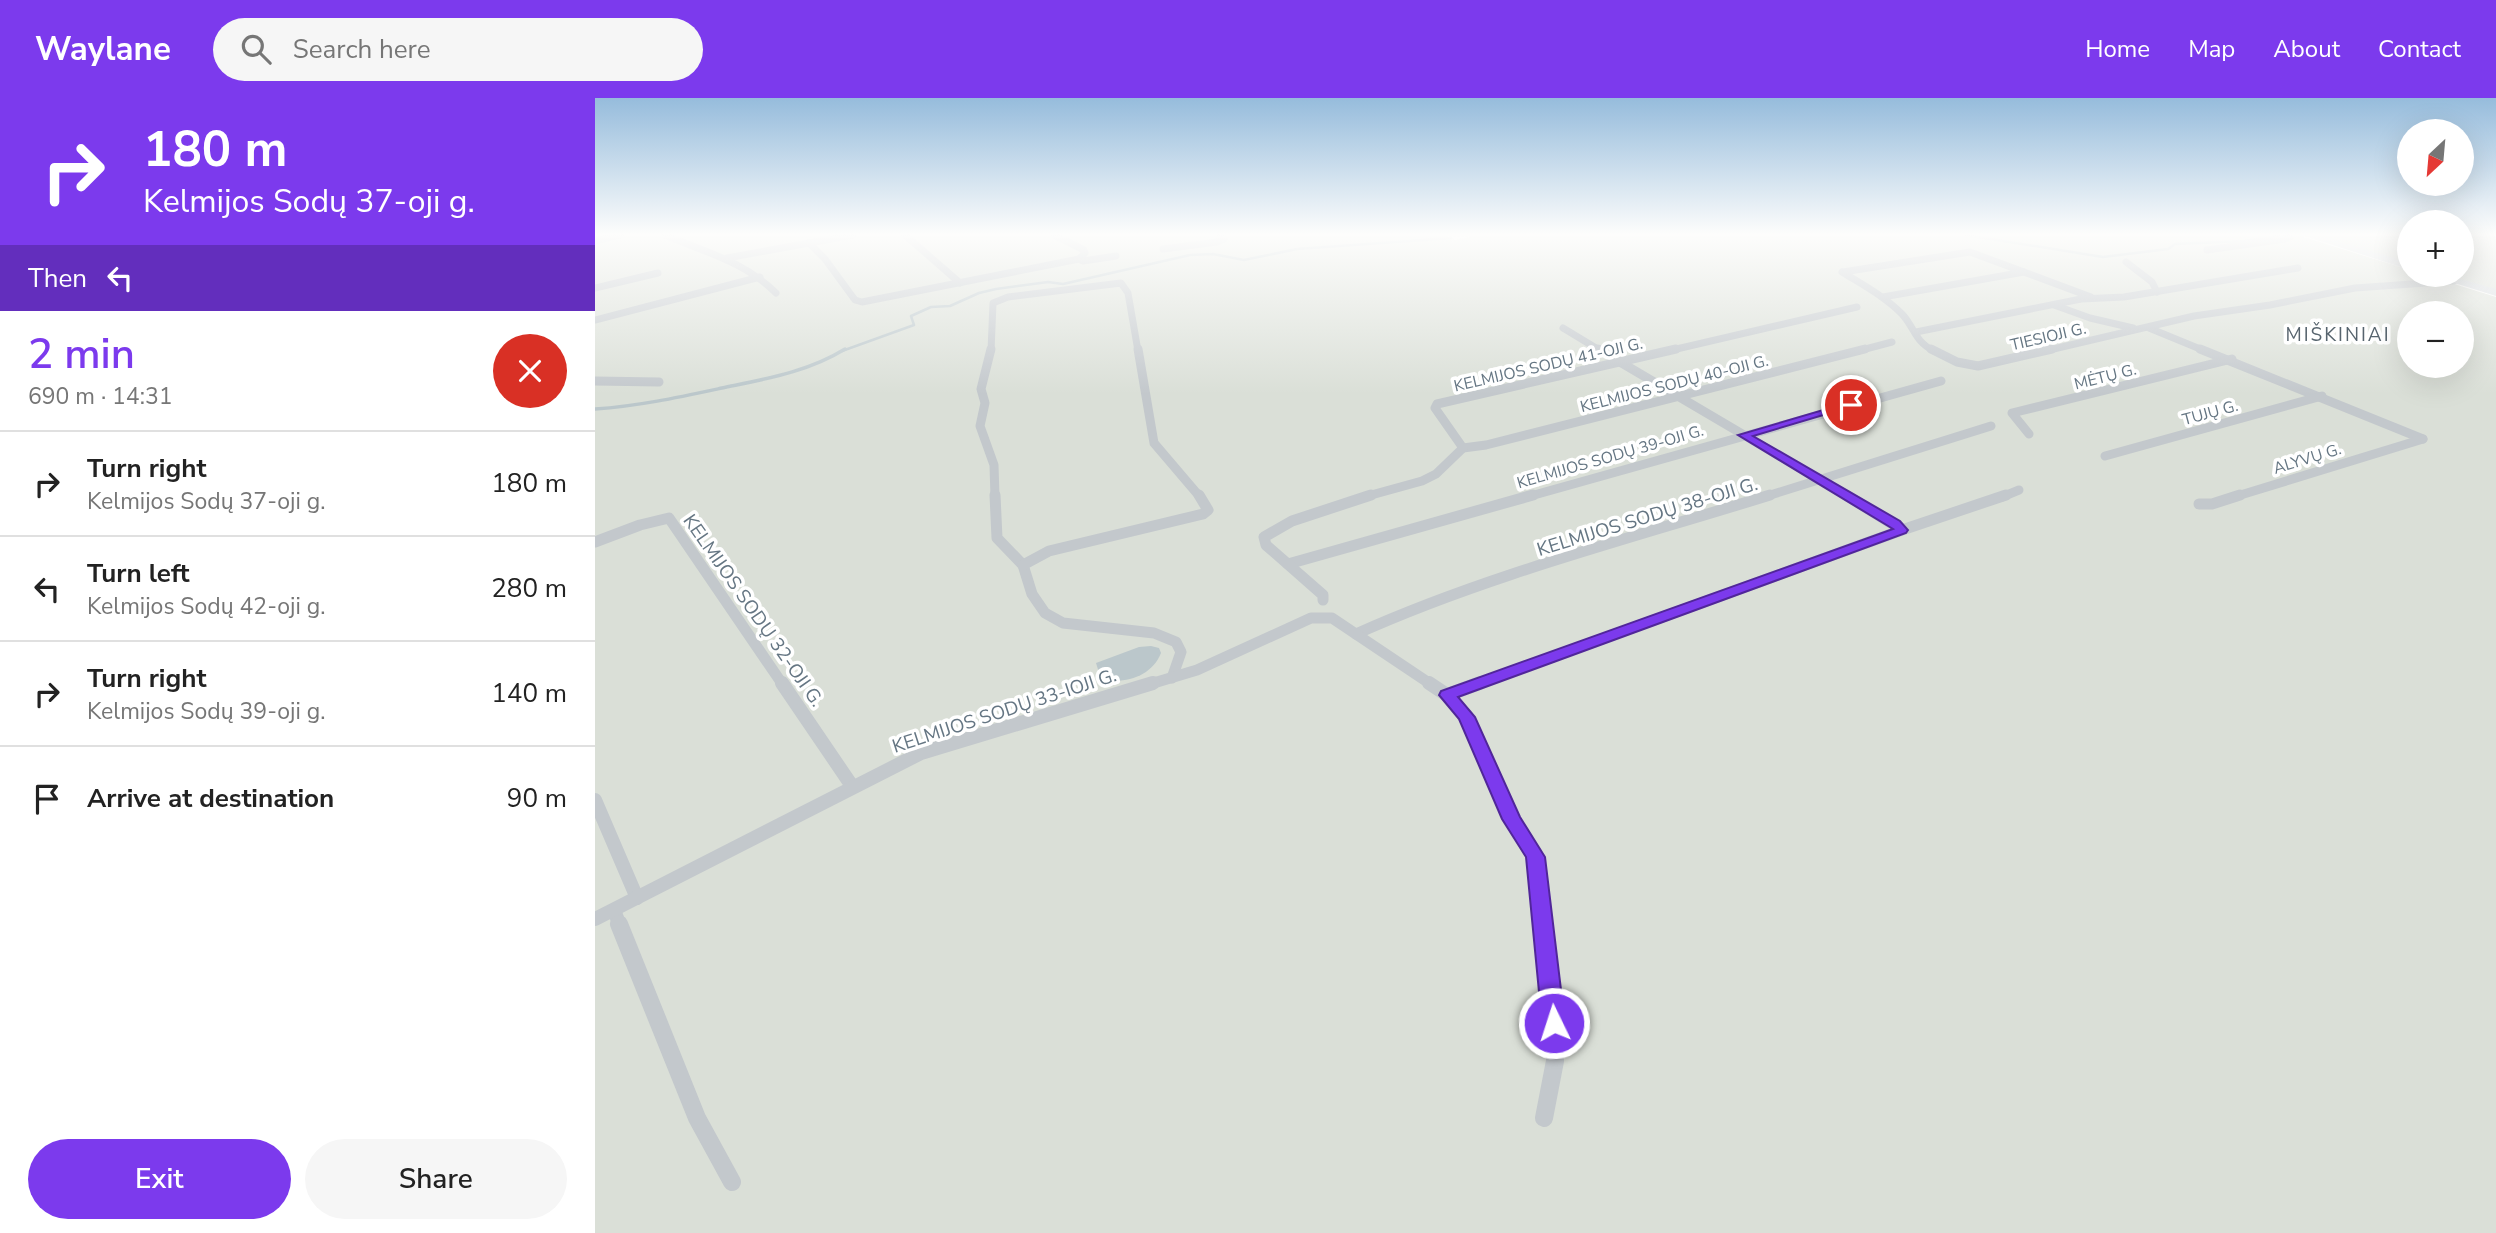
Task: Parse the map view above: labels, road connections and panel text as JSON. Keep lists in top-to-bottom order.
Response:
{
  "streets": {
    "street": [
      "TIESIOJI G.",
      "KELMIJOS SODŲ 41-OJI G.",
      "MĖTŲ G.",
      "KELMIJOS SODŲ 40-OJI G.",
      "TUJŲ G.",
      "KELMIJOS SODŲ 39-OJI G.",
      "ALYVŲ G.",
      "KELMIJOS SODŲ 38-OJI G.",
      "KELMIJOS SODŲ 32-OJI G.",
      "KELMIJOS SODŲ 33-IOJI G."
    ]
  },
  "crossings": [
    ["KELMIJOS SODŲ 41-OJI G.", "KELMIJOS SODŲ 40-OJI G."],
    ["TUJŲ G.", "ALYVŲ G."],
    ["KELMIJOS SODŲ 32-OJI G.", "KELMIJOS SODŲ 33-IOJI G."]
  ],
  "districts": ["MIŠKINIAI"],
  "north": "bottom left",
  "page": {
    "header": "Waylane",
    "search": "Search here",
    "nav": [
      "Home",
      "Map",
      "About",
      "Contact"
    ],
    "turn": ["180 m", "Kelmijos Sodų 37-oji g."],
    "map_buttons": ["+", "−"],
    "then": "Then",
    "heading": ["2 min", "690 m · 14:31"],
    "list": [
      {
        "name": "Turn right",
        "note": "Kelmijos Sodų 37-oji g.",
        "value": "180 m"
      },
      {
        "name": "Turn left",
        "note": "Kelmijos Sodų 42-oji g.",
        "value": "280 m"
      },
      {
        "name": "Turn right",
        "note": "Kelmijos Sodų 39-oji g.",
        "value": "140 m"
      },
      {
        "name": "Arrive at destination",
        "value": "90 m"
      }
    ],
    "buttons": ["Exit", "Share"]
  }
}
